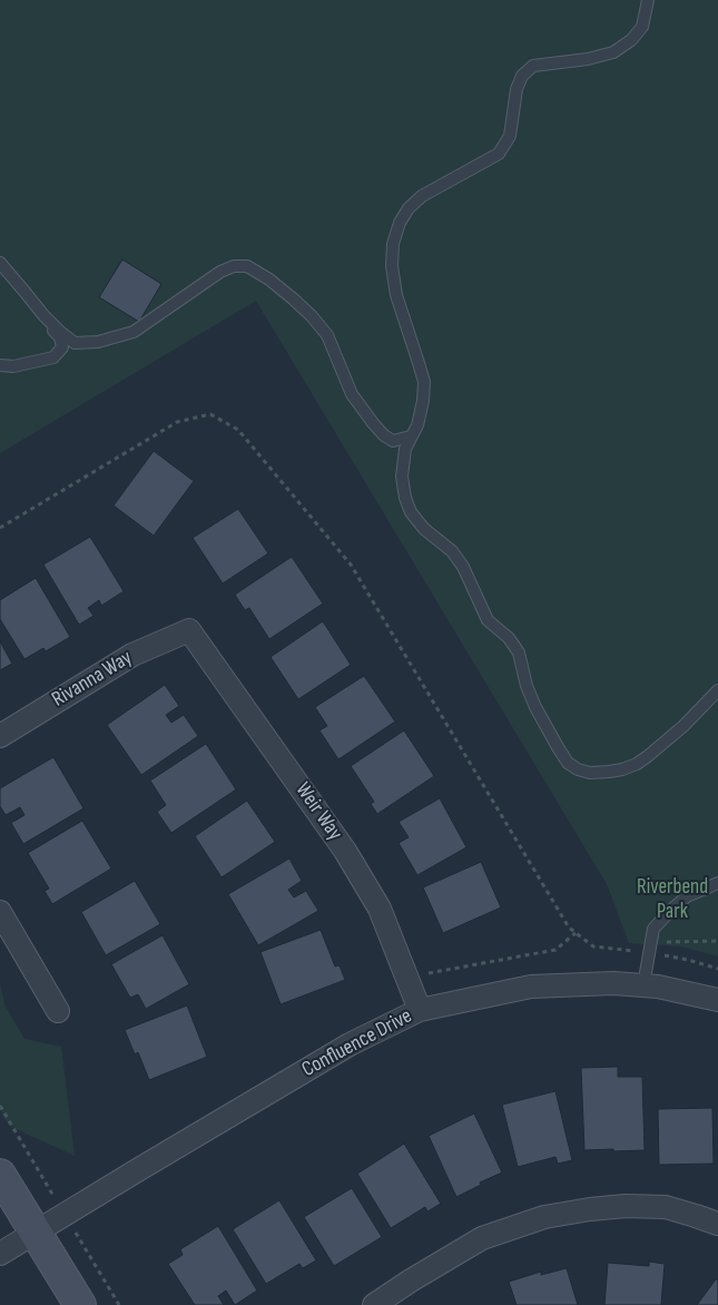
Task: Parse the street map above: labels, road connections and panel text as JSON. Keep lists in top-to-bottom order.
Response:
{
  "streets": {
    "street": ["Rivanna Way", "Weir Way", "Confluence Drive"]
  },
  "crossings": [
    ["Rivanna Way", "Weir Way"],
    ["Weir Way", "Confluence Drive"]
  ],
  "parks": ["Riverbend Park"]
}
